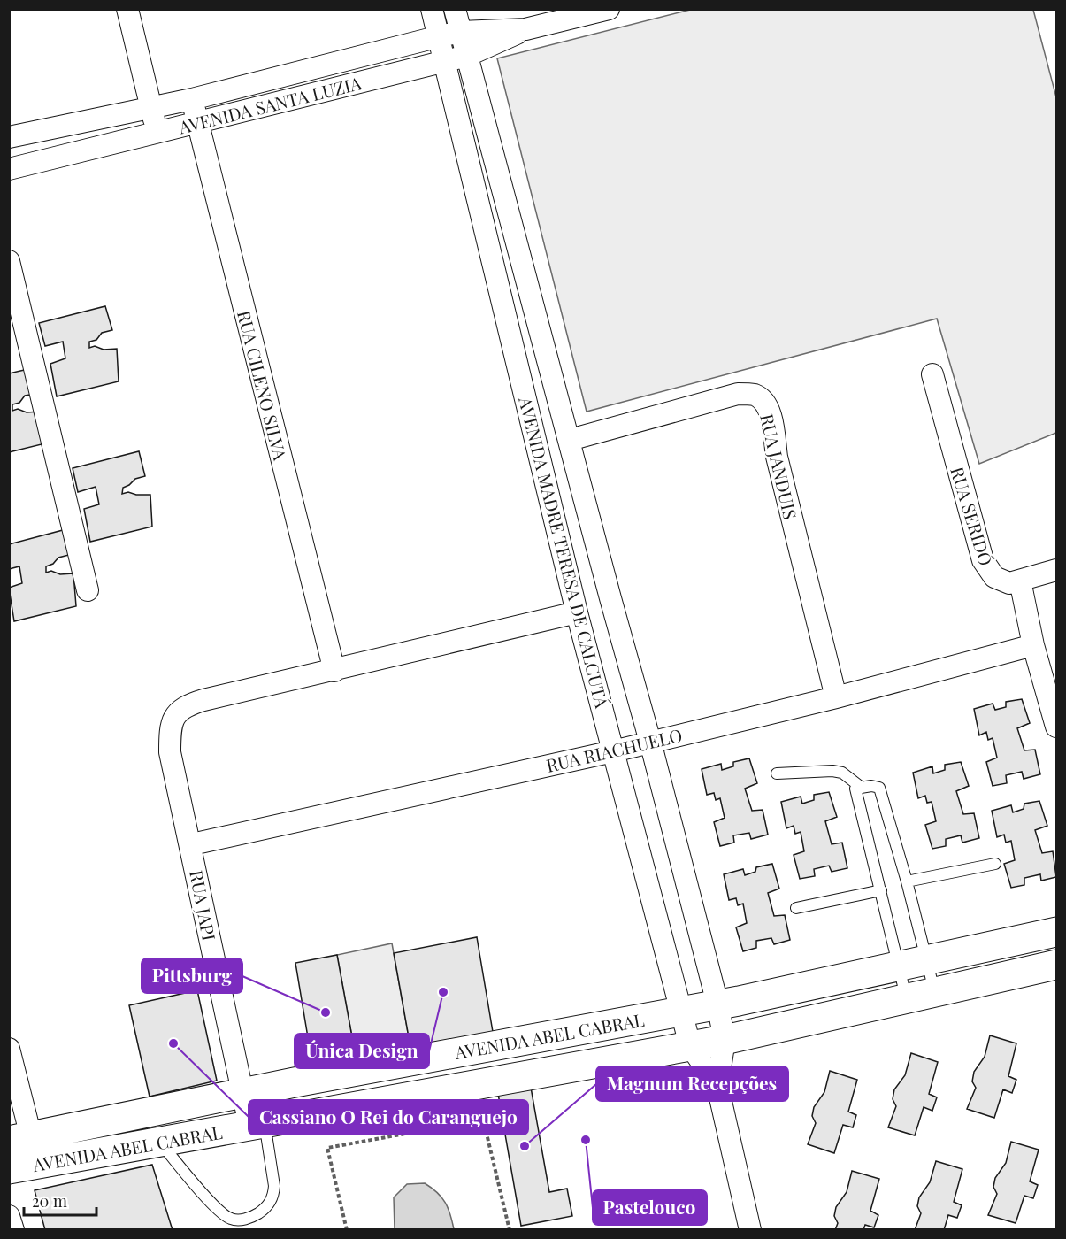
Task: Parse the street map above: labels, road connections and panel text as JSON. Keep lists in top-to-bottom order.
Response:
{
  "streets": {
    "main road": ["AVENIDA ABEL CABRAL"],
    "street": [
      "AVENIDA SANTA LUZIA",
      "RUA CILENO SILVA",
      "RUA JANDUIS",
      "RUA SERIDÓ",
      "AVENIDA MADRE TERESA DE CALCUTÁ",
      "RUA RIACHUELO",
      "RUA JAPI"
    ]
  },
  "crossings": [
    ["AVENIDA SANTA LUZIA", "RUA CILENO SILVA"],
    ["AVENIDA SANTA LUZIA", "AVENIDA MADRE TERESA DE CALCUTÁ"],
    ["RUA CILENO SILVA", "RUA JAPI"],
    ["RUA JANDUIS", "AVENIDA MADRE TERESA DE CALCUTÁ"],
    ["RUA JANDUIS", "RUA RIACHUELO"],
    ["AVENIDA MADRE TERESA DE CALCUTÁ", "RUA RIACHUELO"],
    ["AVENIDA MADRE TERESA DE CALCUTÁ", "RUA JAPI"],
    ["AVENIDA MADRE TERESA DE CALCUTÁ", "AVENIDA ABEL CABRAL"],
    ["RUA RIACHUELO", "RUA JAPI"],
    ["RUA JAPI", "AVENIDA ABEL CABRAL"]
  ],
  "places": [
    "Única Design",
    "Pittsburg",
    "Cassiano O Rei do Caranguejo",
    "Pastelouco",
    "Magnum Recepções"
  ],
  "scale_bar": "20 m"
}
